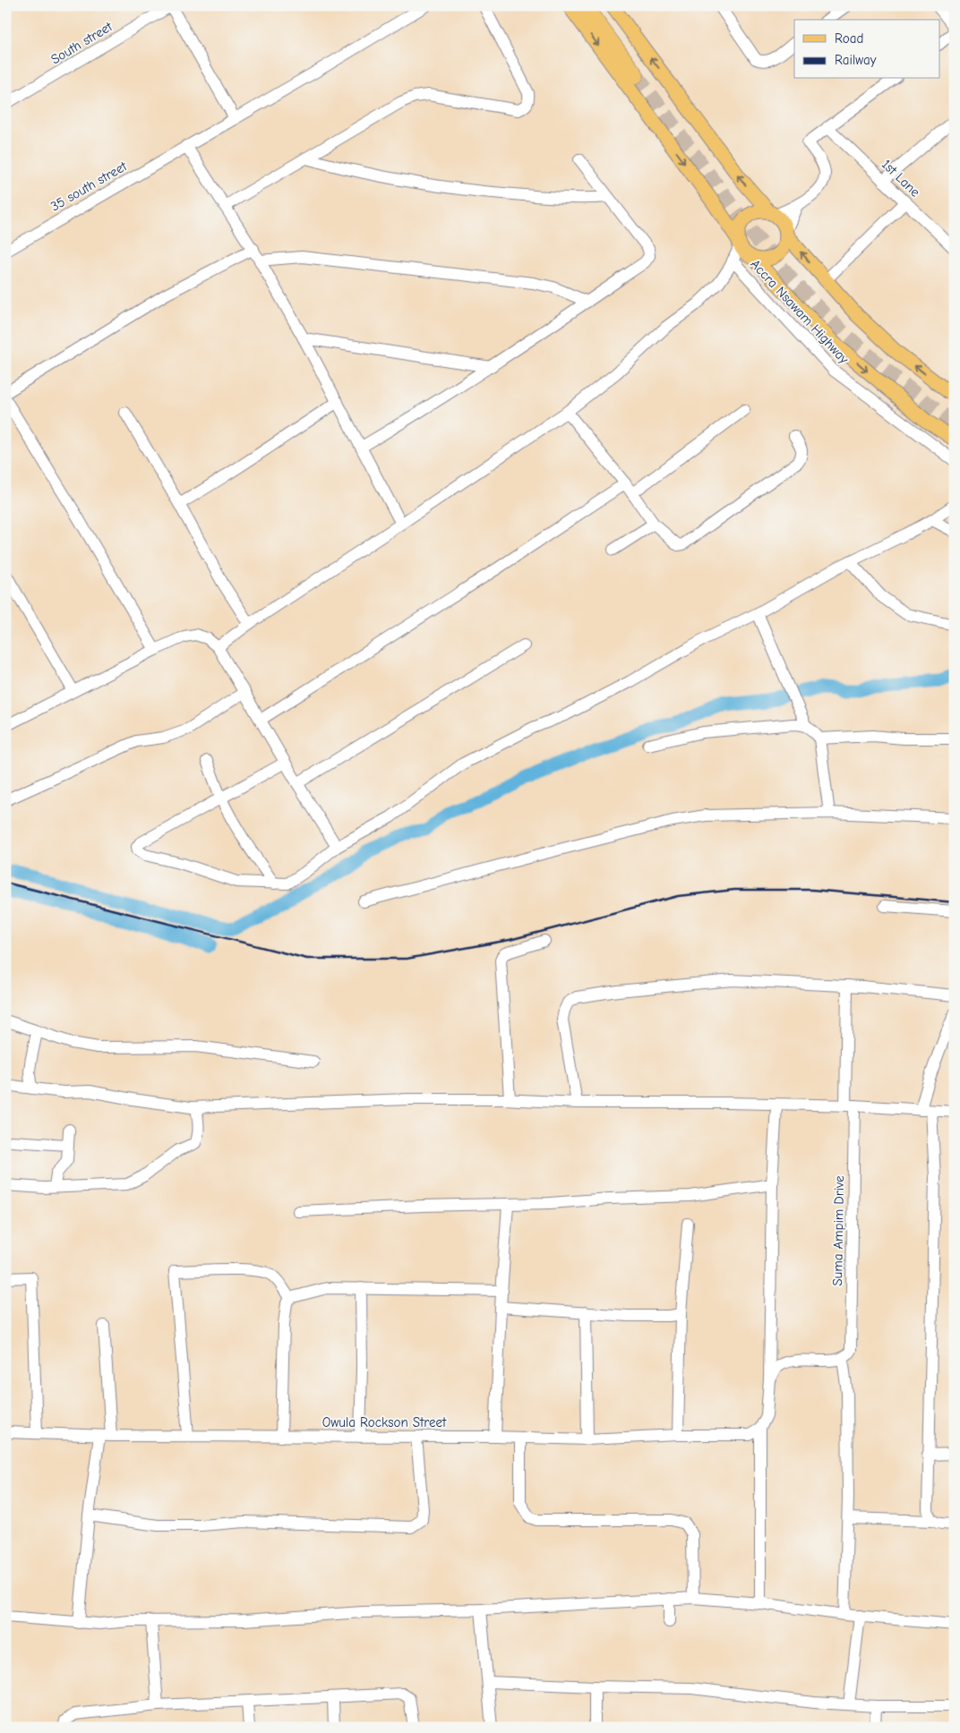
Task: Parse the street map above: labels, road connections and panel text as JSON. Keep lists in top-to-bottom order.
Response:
{
  "streets": {
    "street": [
      "South street",
      "1st Lane",
      "35 south street",
      "Accra Nsawam Highway",
      "Suma Ampim Drive",
      "Owula Rockson Street"
    ]
  },
  "legend": ["Road", "Railway"]
}
